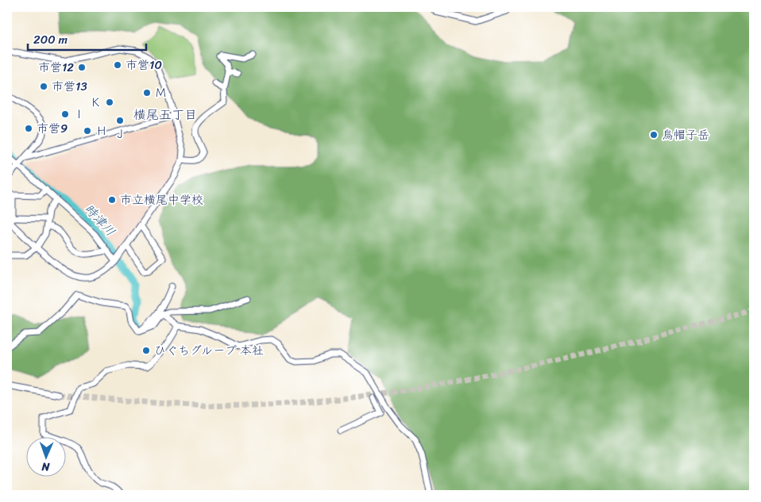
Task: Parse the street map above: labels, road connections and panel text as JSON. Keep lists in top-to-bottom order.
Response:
{
  "districts": ["横尾五丁目"],
  "water": ["時津川"],
  "places": [
    "市営10",
    "市営12",
    "市営13",
    "Ｍ",
    "Ｋ",
    "Ｉ",
    "Ｊ",
    "市営9",
    "Ｈ",
    "烏帽子岳",
    "市立横尾中学校",
    "ひぐちグループ 本社"
  ],
  "scale_bar": "200 m",
  "north": "bottom"
}
